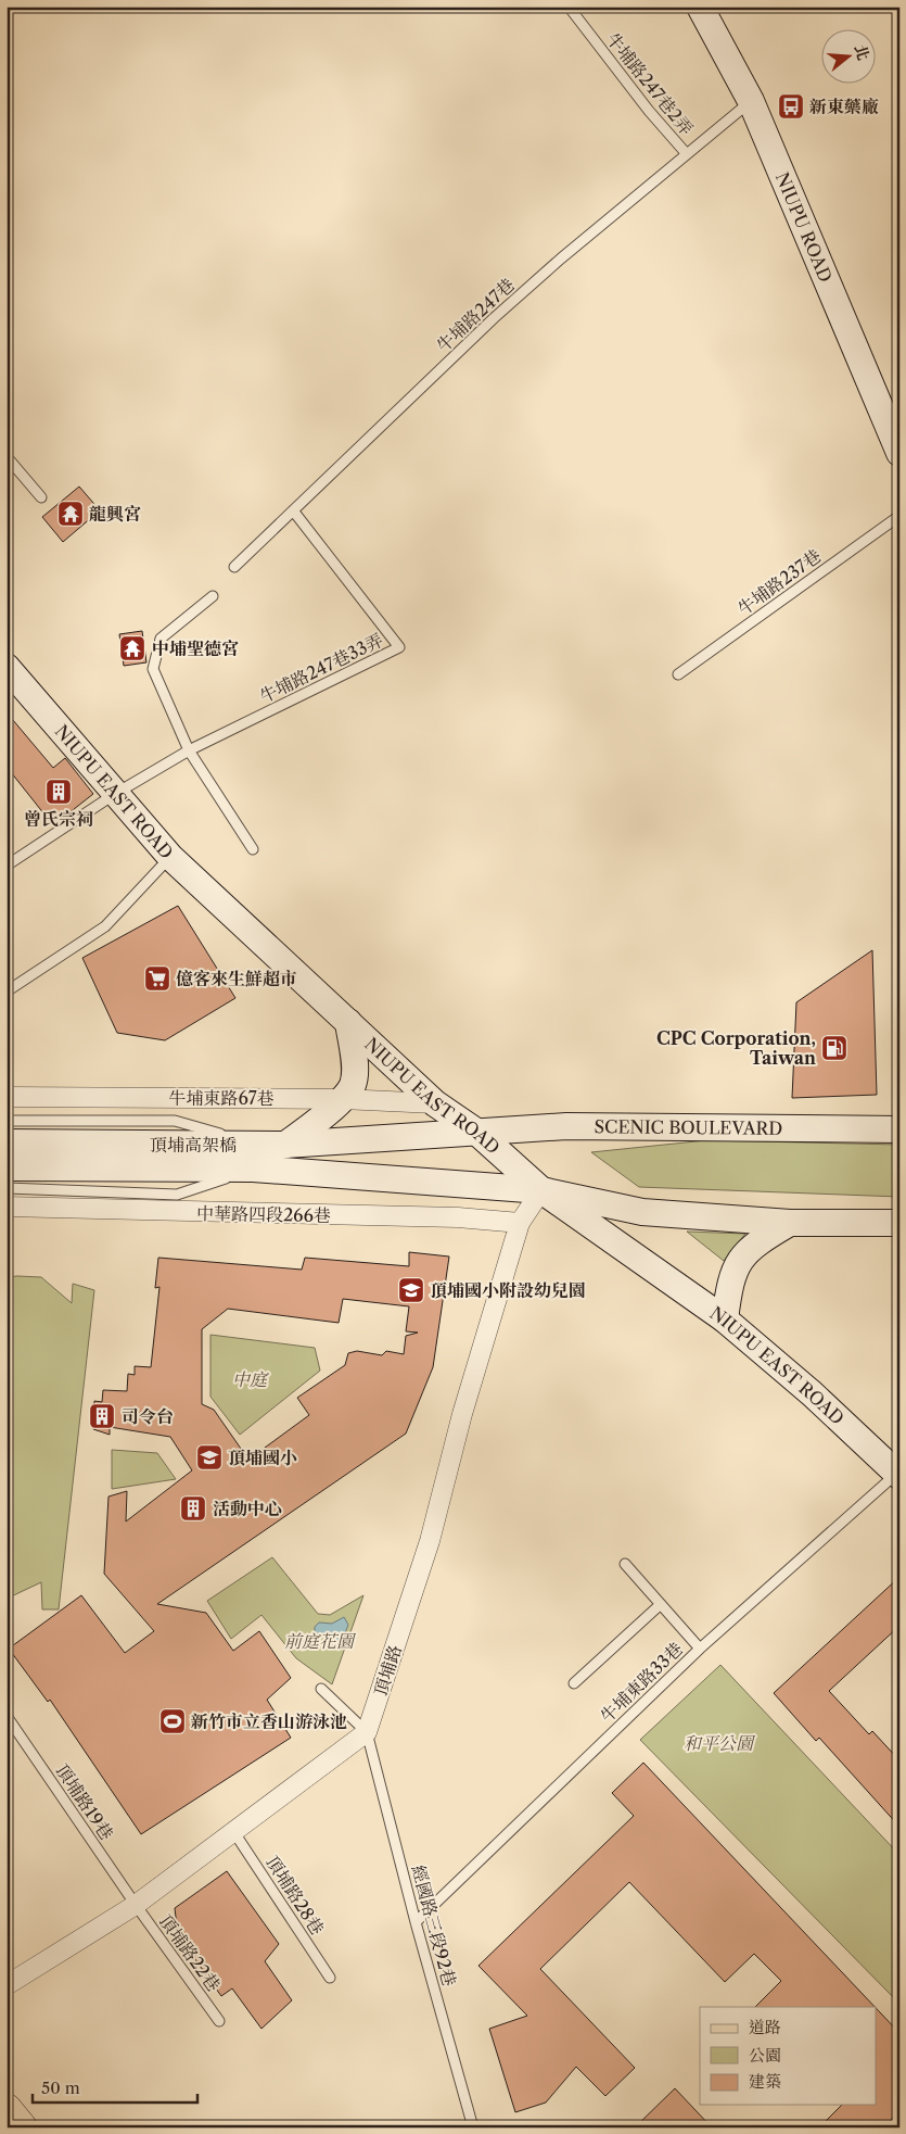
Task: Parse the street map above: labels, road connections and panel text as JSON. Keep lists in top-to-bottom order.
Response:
{
  "streets": {
    "street": [
      "NIUPU ROAD",
      "NIUPU EAST ROAD",
      "牛埔東路67巷",
      "SCENIC BOULEVARD",
      "頂埔高架橋",
      "中華路四段266巷",
      "頂埔路"
    ],
    "lane": [
      "牛埔路247巷2弄",
      "牛埔路247巷",
      "牛埔路237巷",
      "牛埔路247巷33弄",
      "牛埔東路33巷",
      "頂埔路19巷",
      "頂埔路28巷",
      "經國路三段92巷",
      "頂埔路22巷"
    ]
  },
  "crossings": [
    ["牛埔路247巷2弄", "牛埔路247巷"],
    ["NIUPU ROAD", "牛埔路247巷"],
    ["牛埔路247巷", "牛埔路247巷33弄"],
    ["NIUPU EAST ROAD", "牛埔東路67巷"],
    ["NIUPU EAST ROAD", "SCENIC BOULEVARD"],
    ["NIUPU EAST ROAD", "頂埔路"],
    ["NIUPU EAST ROAD", "牛埔東路33巷"],
    ["SCENIC BOULEVARD", "頂埔高架橋"],
    ["中華路四段266巷", "頂埔路"],
    ["頂埔路", "經國路三段92巷"],
    ["牛埔東路33巷", "經國路三段92巷"],
    ["頂埔路19巷", "頂埔路22巷"]
  ],
  "parks": ["中庭", "前庭花園", "和平公園"],
  "places": {
    "bus stop": ["新東藥廠"],
    "temple": ["龍興宮", "中埔聖德宮"],
    "building": ["曾氏宗祠", "司令台", "活動中心"],
    "supermarket": ["億客來生鮮超市"],
    "fuel station": ["CPC Corporation, Taiwan"],
    "school or university": ["頂埔國小附設幼兒園", "頂埔國小"],
    "sports": ["新竹市立香山游泳池"]
  },
  "legend": ["道路", "公園", "建築"],
  "scale_bar": "50 m",
  "north": "right"
}
